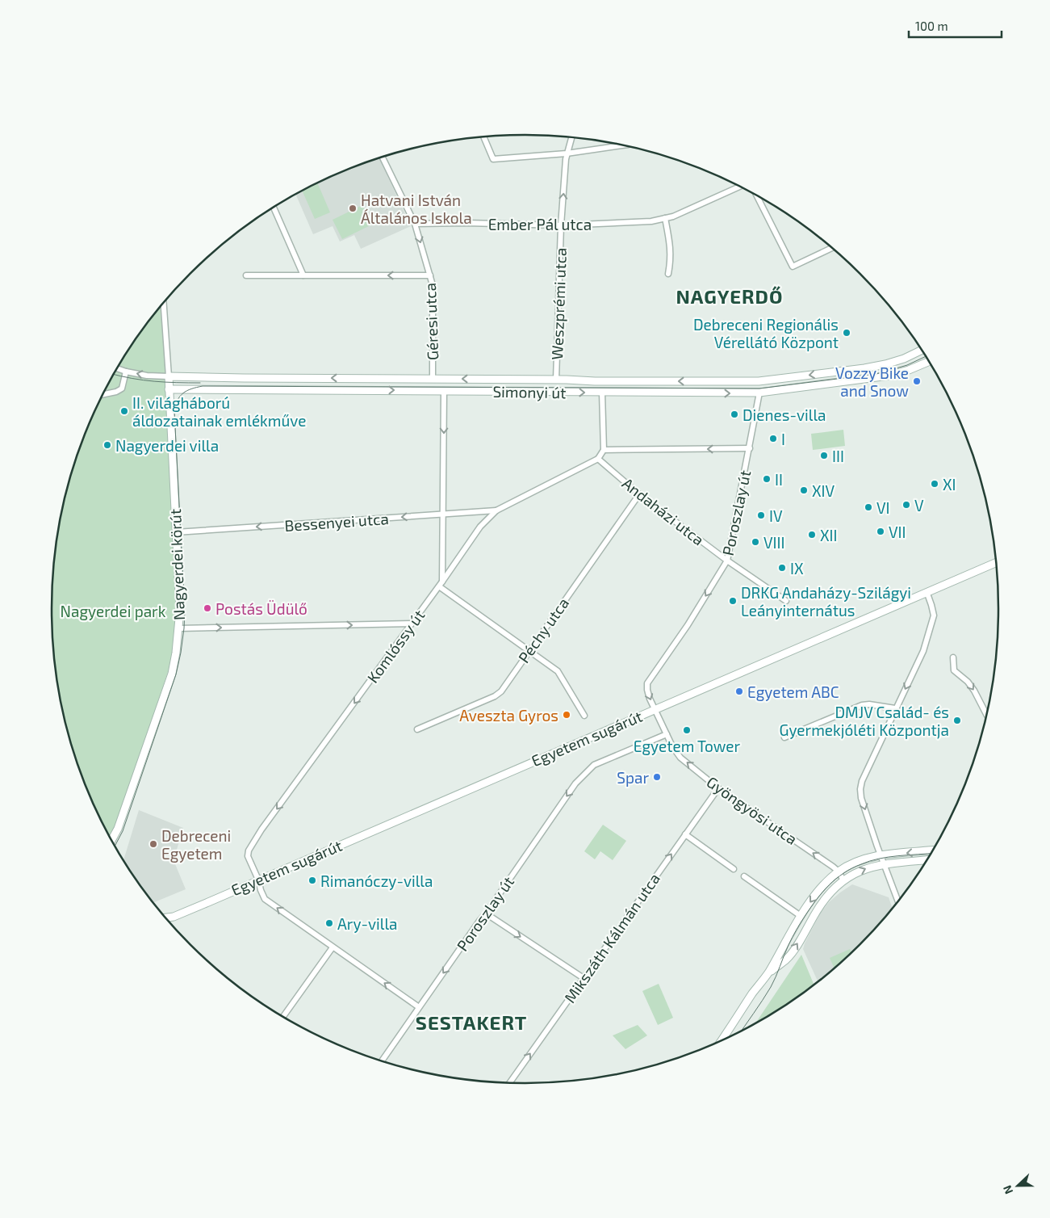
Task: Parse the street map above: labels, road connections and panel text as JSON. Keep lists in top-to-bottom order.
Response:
{
  "streets": {
    "street": [
      "Ember Pál utca",
      "Weszprémi utca",
      "Géresi utca",
      "Simonyi út",
      "Andaházi utca",
      "Poroszlay út",
      "Bessenyei utca",
      "Nagyerdei körút",
      "Péchy utca",
      "Komlóssy út",
      "Egyetem sugárút",
      "Gyöngyösi utca",
      "Mikszáth Kálmán utca"
    ]
  },
  "crossings": [
    ["Ember Pál utca", "Weszprémi utca"],
    ["Ember Pál utca", "Géresi utca"],
    ["Weszprémi utca", "Simonyi út"],
    ["Géresi utca", "Simonyi út"],
    ["Simonyi út", "Poroszlay út"],
    ["Simonyi út", "Nagyerdei körút"],
    ["Andaházi utca", "Poroszlay út"],
    ["Andaházi utca", "Péchy utca"],
    ["Andaházi utca", "Komlóssy út"],
    ["Poroszlay út", "Komlóssy út"],
    ["Poroszlay út", "Gyöngyösi utca"],
    ["Bessenyei utca", "Nagyerdei körút"],
    ["Bessenyei utca", "Komlóssy út"],
    ["Komlóssy út", "Egyetem sugárút"],
    ["Egyetem sugárút", "Gyöngyösi utca"],
    ["Gyöngyösi utca", "Mikszáth Kálmán utca"]
  ],
  "one_way": ["Poroszlay út", "Bessenyei utca", "Mikszáth Kálmán utca"],
  "districts": ["NAGYERDŐ", "SESTAKERT"],
  "parks": ["Nagyerdei park"],
  "places": [
    "Hatvani István Általános Iskola",
    "Debreceni Regionális Vérellátó Központ",
    "Vozzy Bike and Snow",
    "II. világháború áldozatainak emlékműve",
    "Dienes-villa",
    "I",
    "Nagyerdei villa",
    "III",
    "II",
    "XI",
    "XIV",
    "V",
    "VI",
    "IV",
    "VII",
    "XII",
    "VIII",
    "IX",
    "DRKG Andaházy-Szilágyi Leányinternátus",
    "Postás Üdülő",
    "Egyetem ABC",
    "Aveszta Gyros",
    "DMJV Család- és Gyermekjóléti Központja",
    "Egyetem Tower",
    "Spar",
    "Debreceni Egyetem",
    "Rimanóczy-villa",
    "Ary-villa"
  ],
  "scale_bar": "100 m",
  "north": "left"
}
